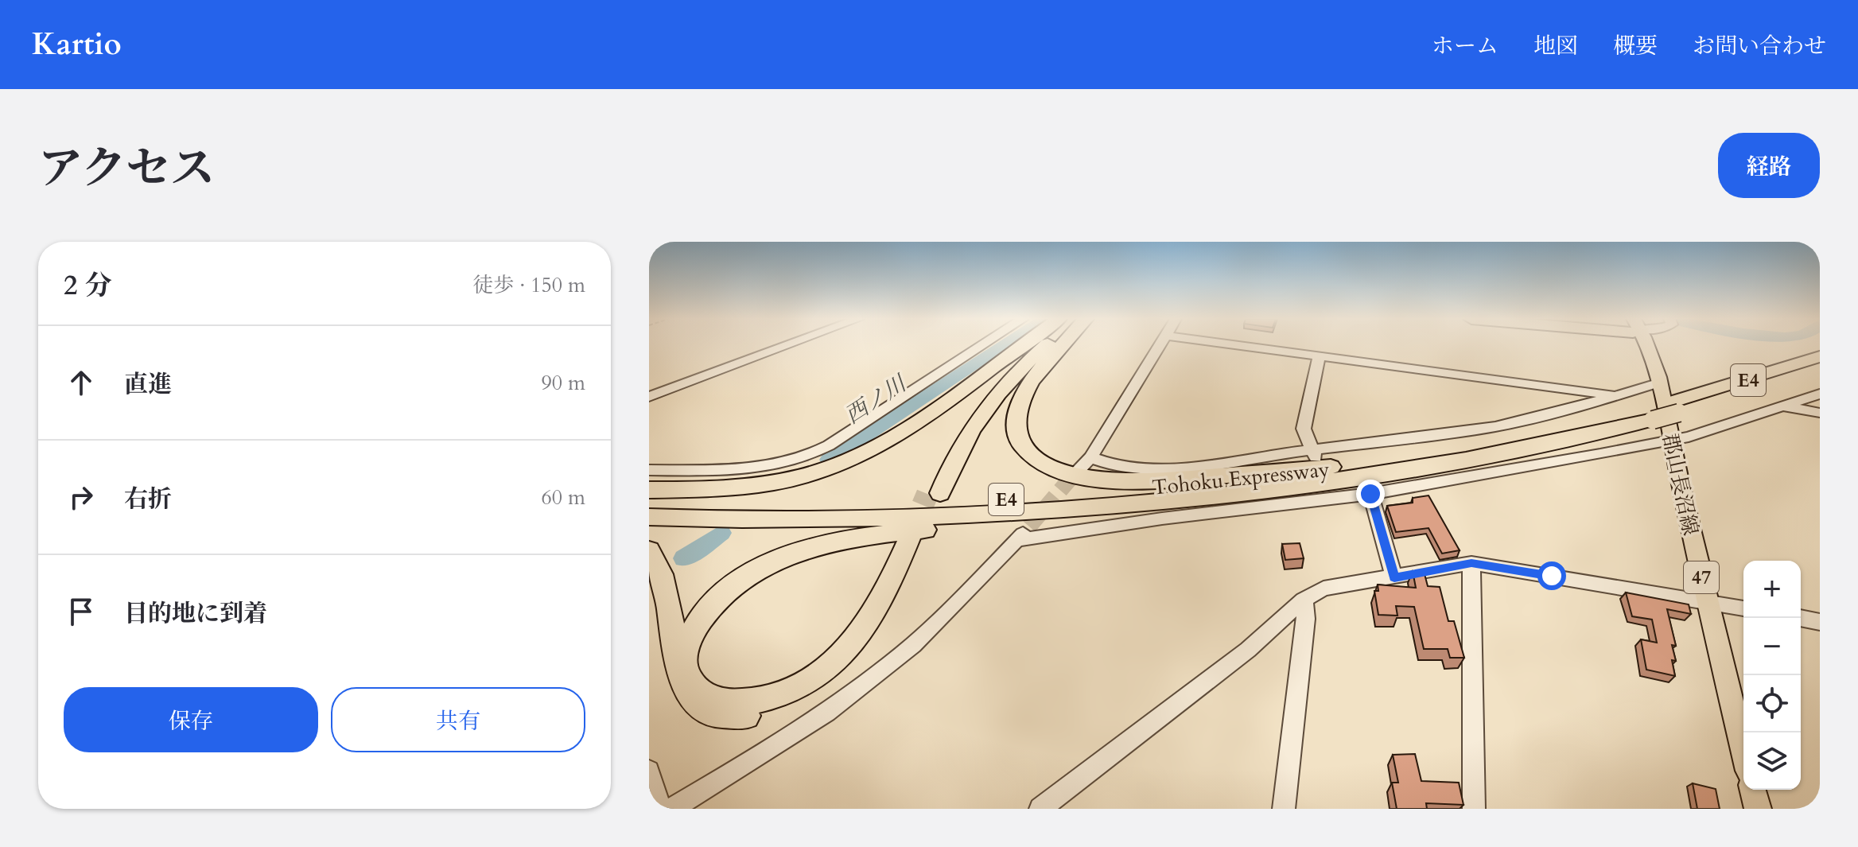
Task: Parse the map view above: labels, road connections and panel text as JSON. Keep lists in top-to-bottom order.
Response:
{
  "streets": {
    "highway": ["E4", "Tohoku Expressway"],
    "main road": ["郡山長沼線", "47"]
  },
  "water": ["西ノ川"],
  "page": {
    "header": "Kartio",
    "nav": [
      "ホーム",
      "地図",
      "概要",
      "お問い合わせ"
    ],
    "title": "アクセス",
    "buttons": [
      "経路",
      ["保存", "共有"]
    ],
    "heading": ["2 分", "徒歩 · 150 m"],
    "list": [
      ["直進", "90 m"],
      ["右折", "60 m"],
      "目的地に到着"
    ],
    "map_buttons": ["+", "−"]
  }
}
